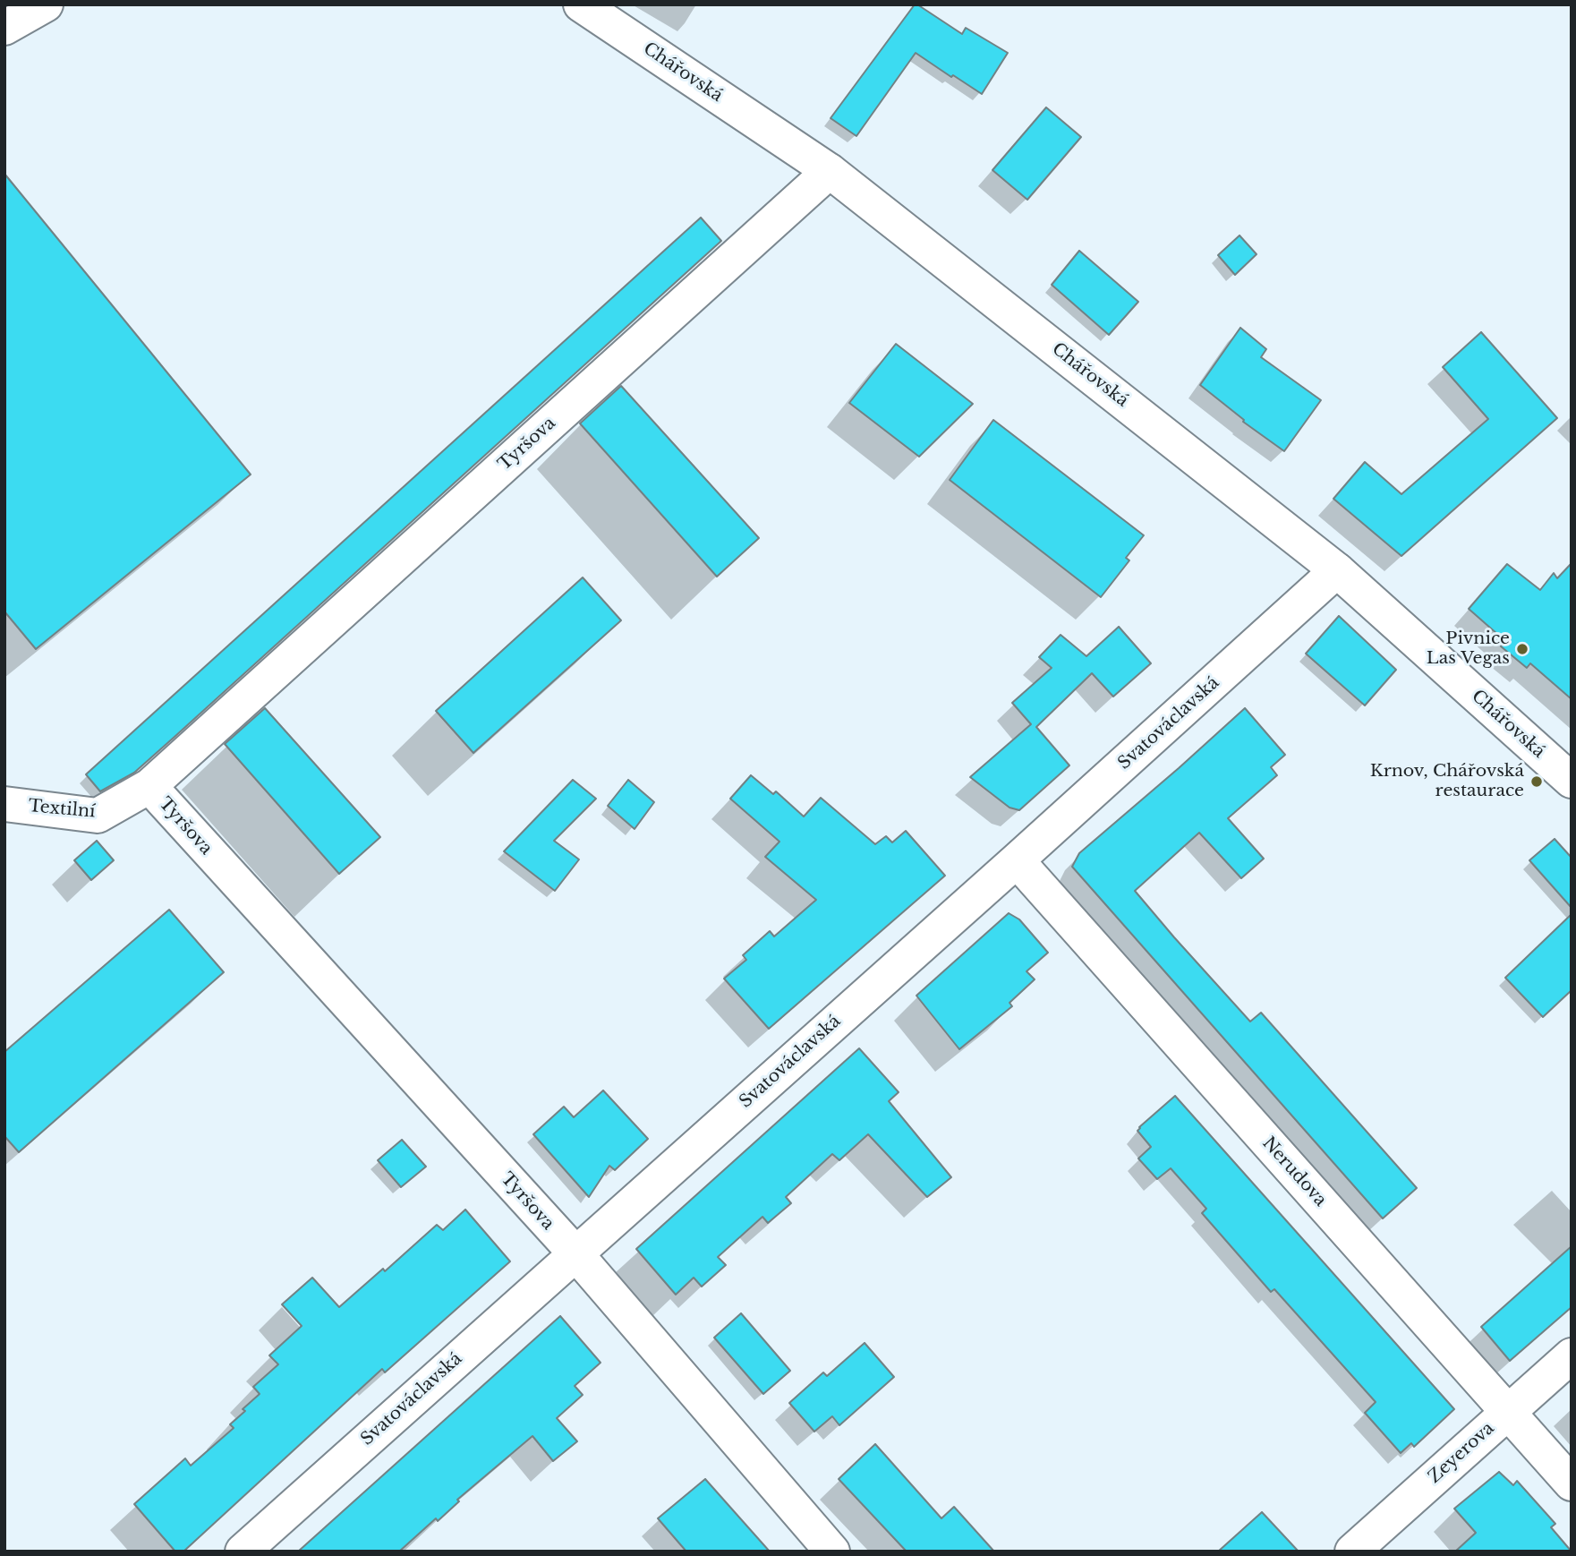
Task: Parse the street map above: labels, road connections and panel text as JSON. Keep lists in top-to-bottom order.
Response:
{
  "streets": {
    "street": [
      "Chářovská",
      "Tyršova",
      "Svatováclavská",
      "Textilní",
      "Nerudova",
      "Zeyerova"
    ]
  },
  "crossings": [
    ["Chářovská", "Tyršova"],
    ["Chářovská", "Svatováclavská"],
    ["Tyršova", "Svatováclavská"],
    ["Tyršova", "Textilní"],
    ["Svatováclavská", "Nerudova"],
    ["Nerudova", "Zeyerova"]
  ],
  "places": ["Pivnice Las Vegas", "Krnov, Chářovská restaurace"]
}
